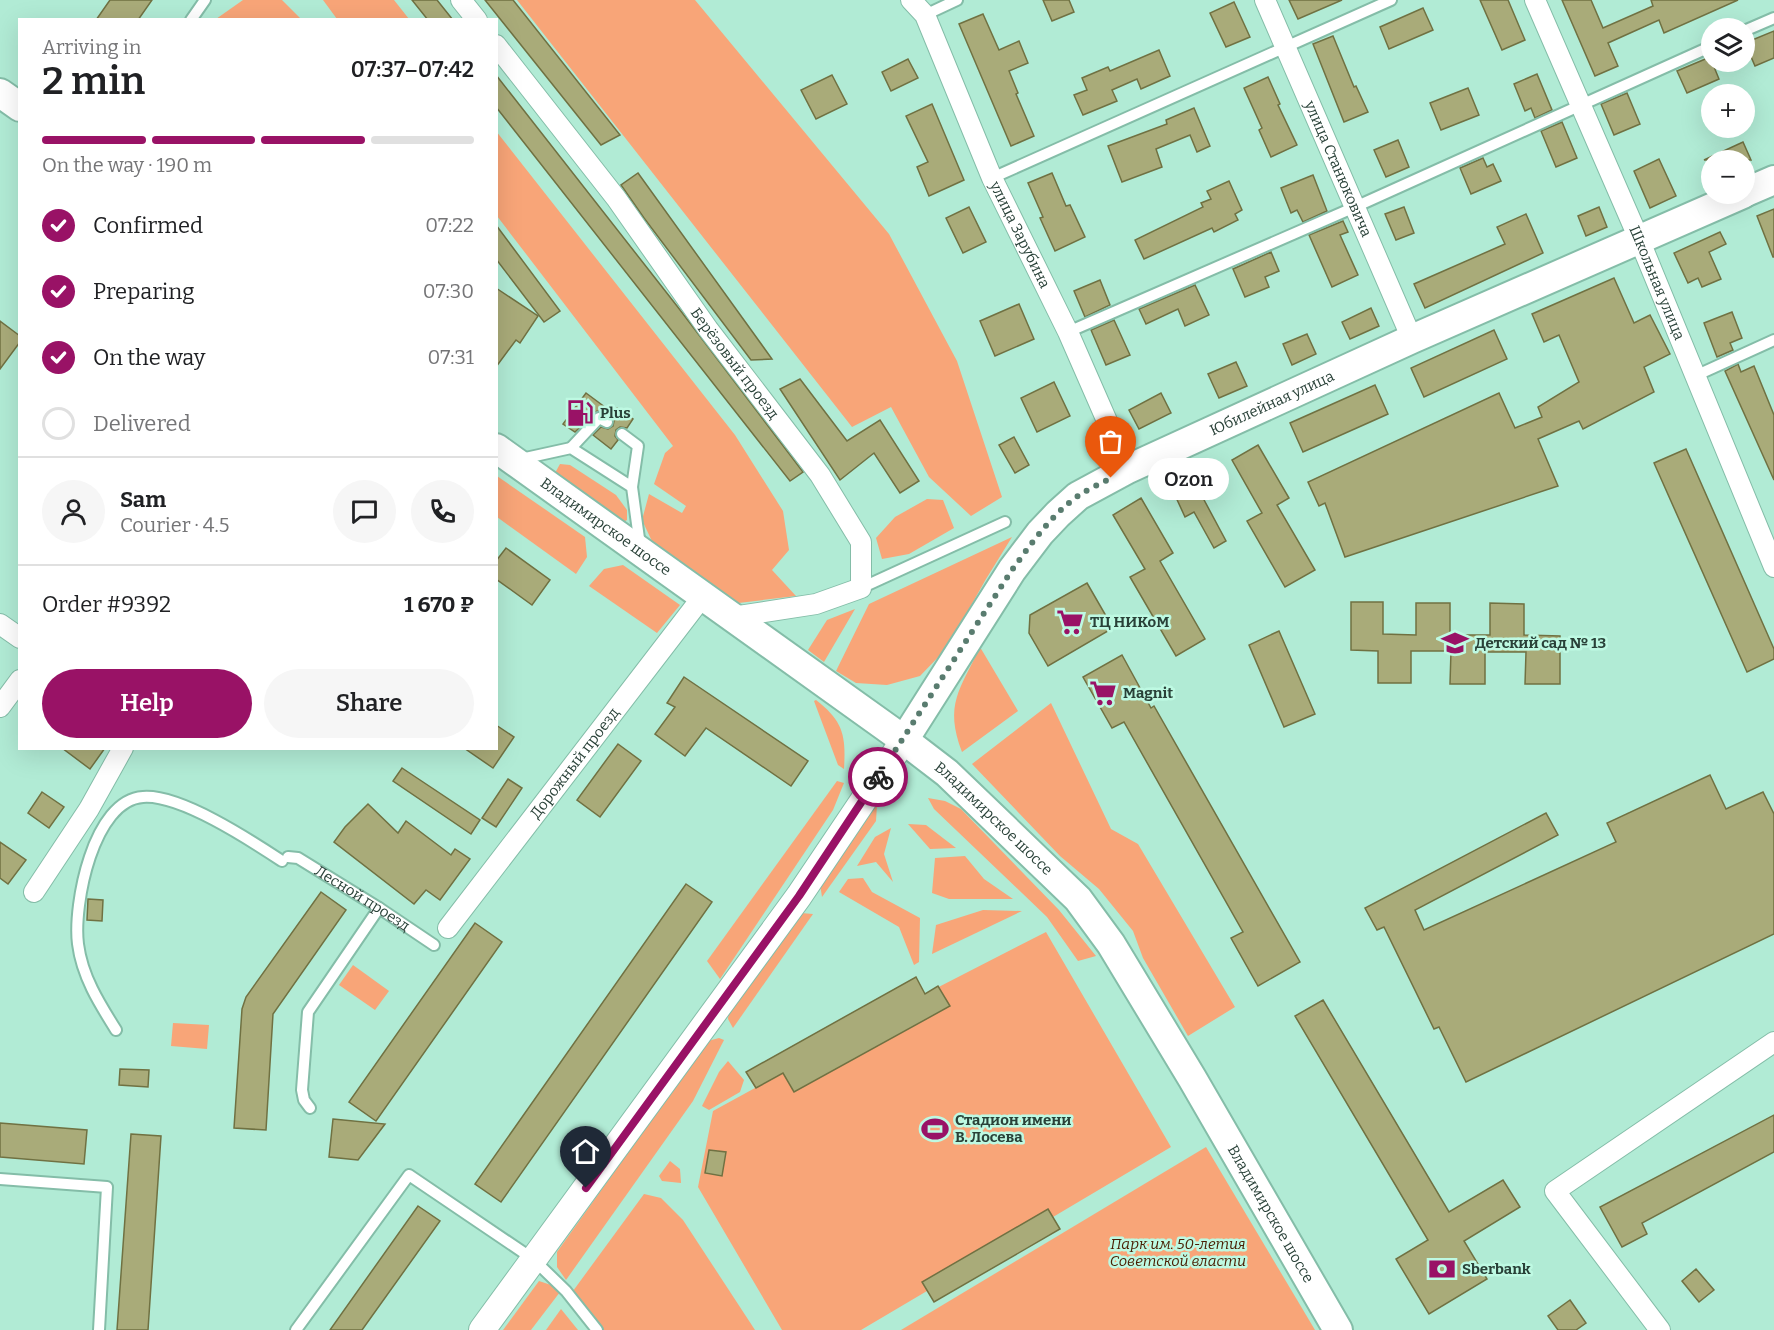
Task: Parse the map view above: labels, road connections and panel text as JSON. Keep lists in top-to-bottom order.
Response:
{
  "streets": {
    "main road": ["Юбилейная улица", "Владимирское шоссе"],
    "street": [
      "улица Станюковича",
      "улица Зарубина",
      "Школьная улица",
      "Берёзовый проезд",
      "Дорожный проезд"
    ],
    "lane": ["Лесной проезд"]
  },
  "crossings": [
    ["улица Станюковича", "Юбилейная улица"],
    ["улица Зарубина", "Юбилейная улица"],
    ["Школьная улица", "Юбилейная улица"],
    ["Юбилейная улица", "Владимирское шоссе"],
    ["Владимирское шоссе", "Дорожный проезд"]
  ],
  "parks": ["Парк им. 50-летия Советской власти"],
  "places": {
    "fuel station": ["Plus"],
    "other": ["Ozon"],
    "supermarket": ["ТЦ НИКоМ", "Magnit"],
    "school or university": ["Детский сад № 13"],
    "sports": ["Стадион имени В. Лосева"],
    "bank": ["Sberbank"]
  },
  "page": {
    "map_buttons": ["+", "−"],
    "heading": ["2 min", "Arriving in", "07:37–07:42"],
    "panel": [
      "Sam",
      "Courier · 4.5",
      "Order #9392",
      "1 670 ₽"
    ],
    "bar": "On the way · 190 m",
    "list": [
      ["Confirmed", "07:22"],
      ["Preparing", "07:30"],
      ["On the way", "07:31"],
      "Delivered"
    ],
    "bubble": "Ozon",
    "buttons": ["Help", "Share"]
  }
}
